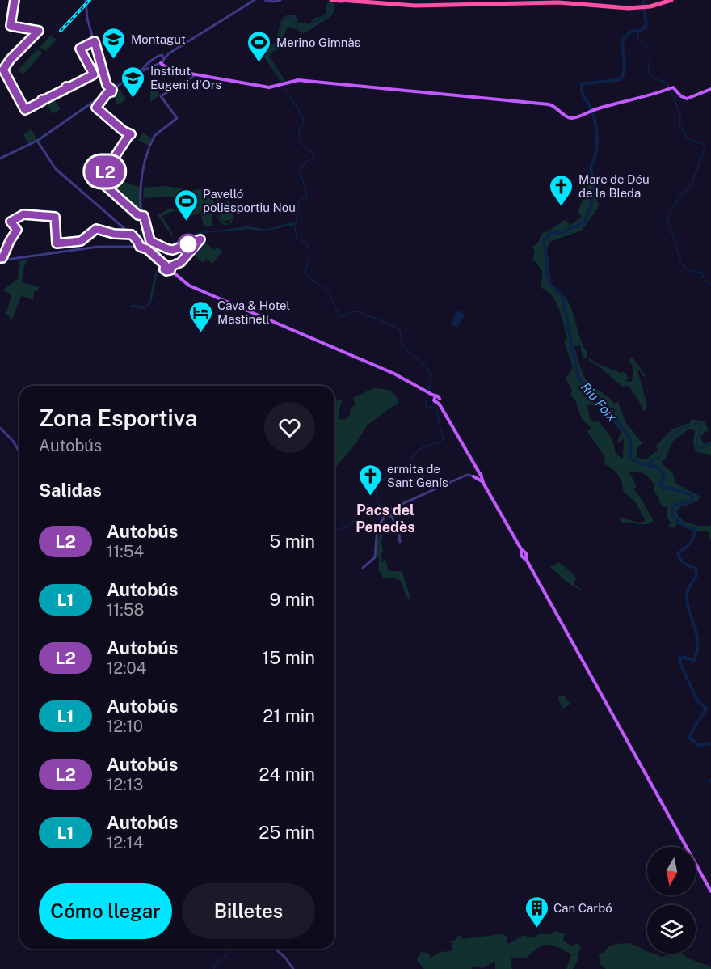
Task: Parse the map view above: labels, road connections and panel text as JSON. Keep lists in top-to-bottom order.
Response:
{
  "districts": ["Pacs del Penedès"],
  "water": ["Riu Foix"],
  "places": {
    "school or university": ["Montagut", "Institut Eugeni d'Ors"],
    "sports": ["Merino Gimnàs", "Pavelló poliesportiu Nou"],
    "church": ["Mare de Déu de la Bleda", "ermita de Sant Genís"],
    "hotel": ["Cava & Hotel Mastinell"],
    "building": ["Can Carbó"]
  },
  "lines": ["bus line L2"],
  "north": "bottom",
  "page": {
    "on_map": "L2",
    "heading": [
      ["Zona Esportiva", "Autobús"],
      "Salidas"
    ],
    "list": [
      {
        "mark": "L2",
        "name": "Autobús",
        "note": "11:54",
        "value": "5 min"
      },
      {
        "mark": "L1",
        "name": "Autobús",
        "note": "11:58",
        "value": "9 min"
      },
      {
        "mark": "L2",
        "name": "Autobús",
        "note": "12:04",
        "value": "15 min"
      },
      {
        "mark": "L1",
        "name": "Autobús",
        "note": "12:10",
        "value": "21 min"
      },
      {
        "mark": "L2",
        "name": "Autobús",
        "note": "12:13",
        "value": "24 min"
      },
      {
        "mark": "L1",
        "name": "Autobús",
        "note": "12:14",
        "value": "25 min"
      }
    ],
    "buttons": ["Cómo llegar", "Billetes"]
  }
}
